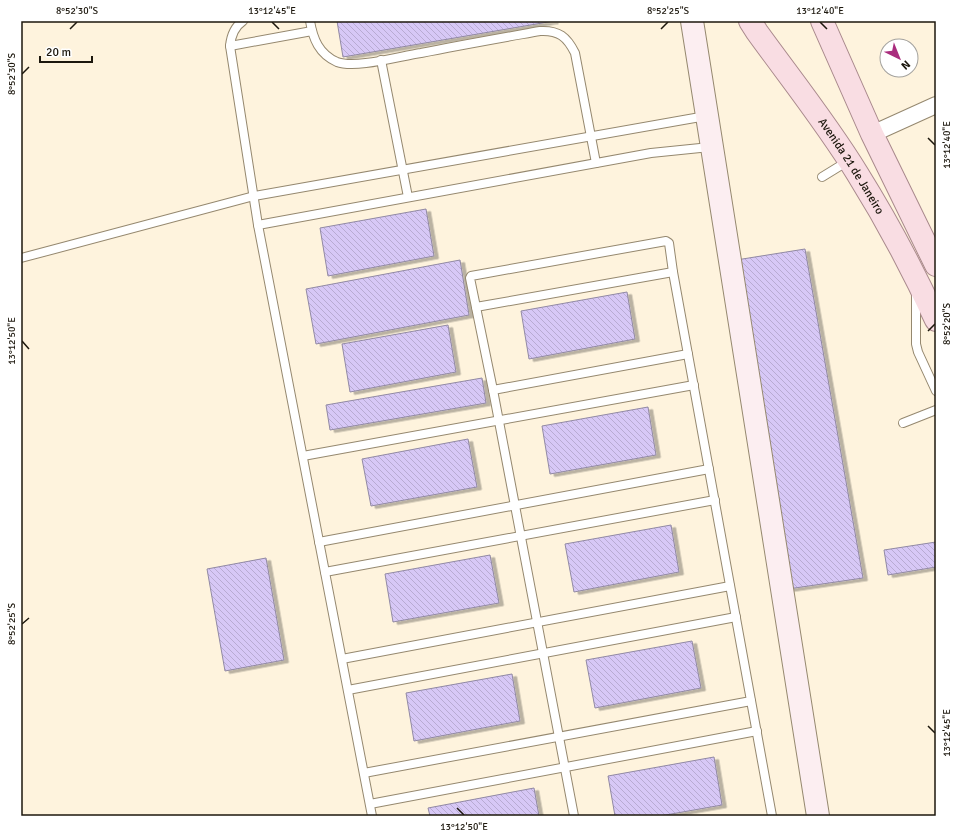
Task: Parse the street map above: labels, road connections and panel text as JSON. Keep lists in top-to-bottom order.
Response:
{
  "streets": {
    "main road": ["Avenida 21 de Janeiro"]
  },
  "scale_bar": "20 m",
  "north": "bottom right",
  "coordinates": [
    "8°52'30\"S",
    "13°12'45\"E",
    "8°52'25\"S",
    "13°12'40\"E",
    "8°52'20\"S",
    "13°12'50\"E"
  ]
}
